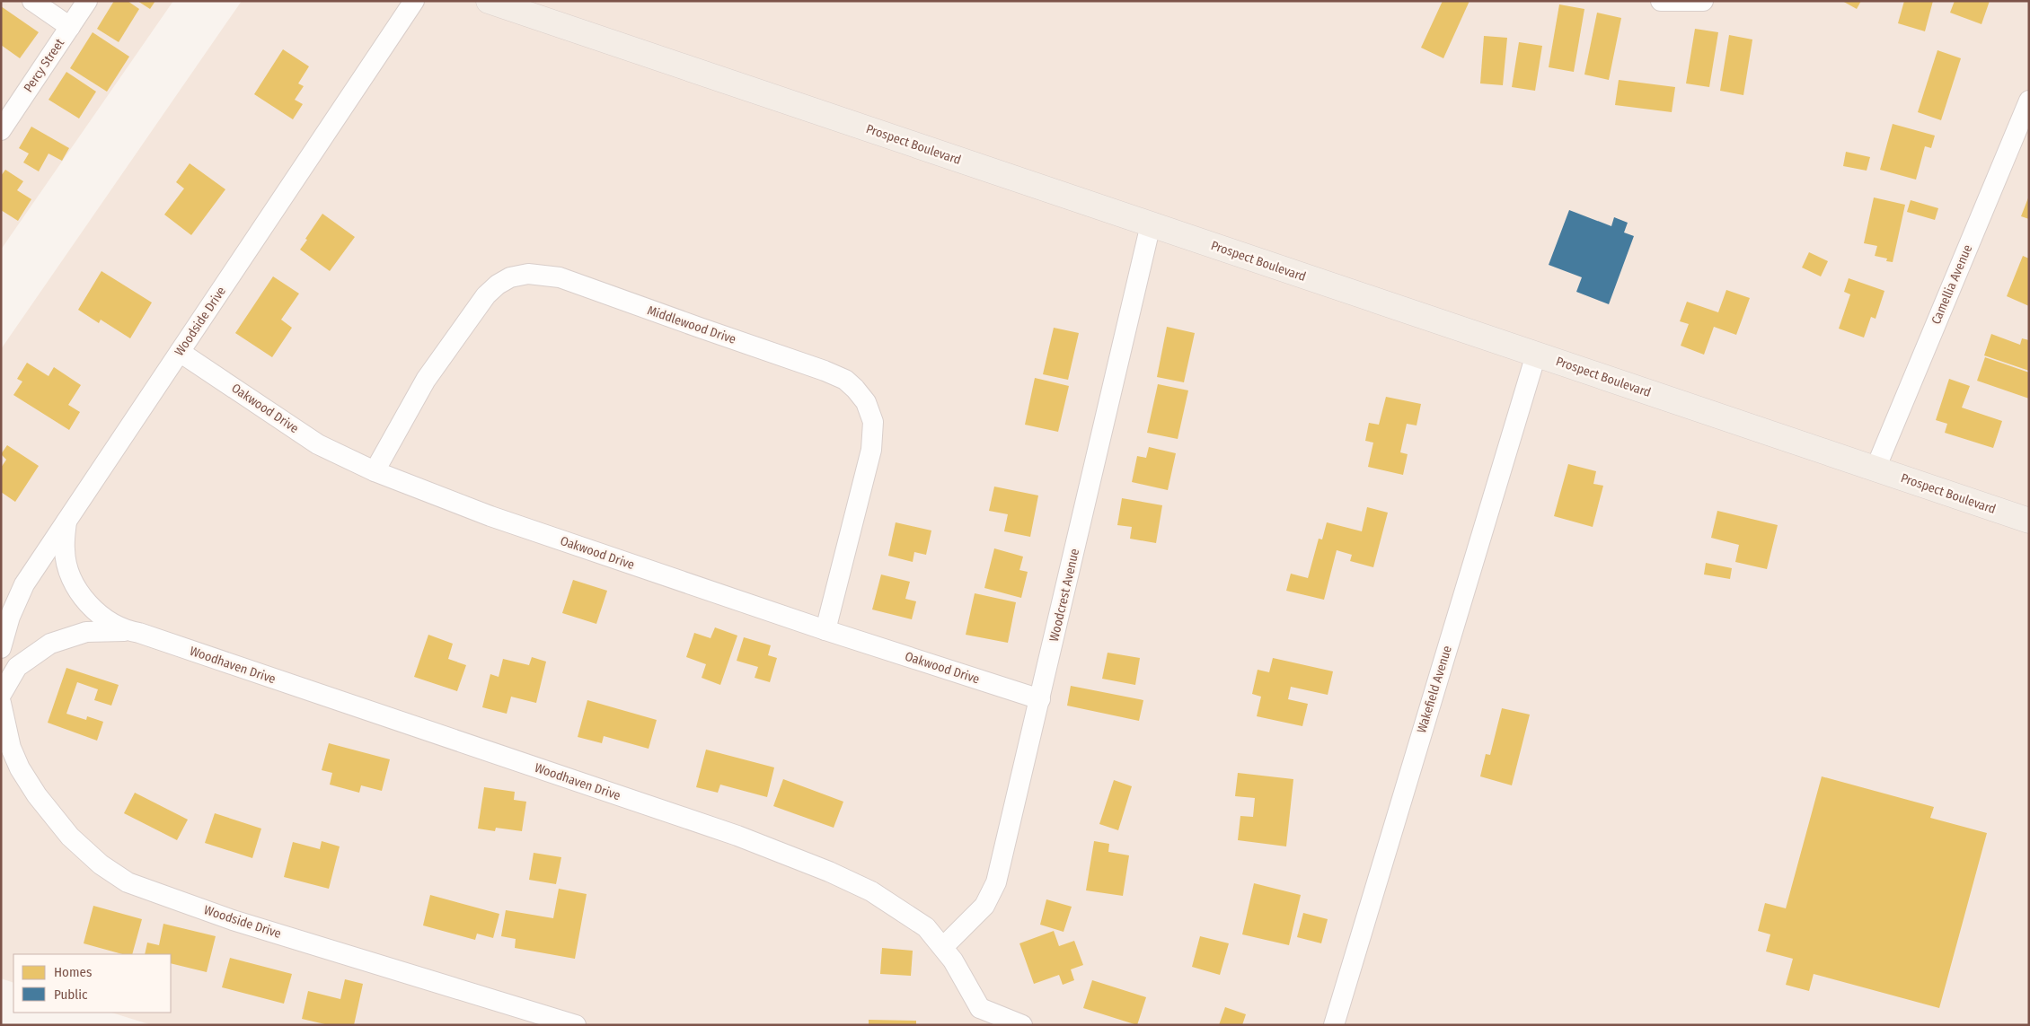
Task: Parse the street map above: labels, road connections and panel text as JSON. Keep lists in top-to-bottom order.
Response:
{
  "streets": {
    "main road": ["Prospect Boulevard"],
    "street": [
      "Percy Street",
      "Camellia Avenue",
      "Woodside Drive",
      "Middlewood Drive",
      "Oakwood Drive",
      "Woodcrest Avenue",
      "Woodhaven Drive",
      "Wakefield Avenue"
    ]
  },
  "crossings": [
    ["Prospect Boulevard", "Camellia Avenue"],
    ["Prospect Boulevard", "Woodcrest Avenue"],
    ["Prospect Boulevard", "Wakefield Avenue"],
    ["Woodside Drive", "Oakwood Drive"],
    ["Woodside Drive", "Woodhaven Drive"],
    ["Middlewood Drive", "Oakwood Drive"],
    ["Oakwood Drive", "Woodcrest Avenue"],
    ["Woodcrest Avenue", "Woodhaven Drive"]
  ],
  "legend": ["Homes", "Public"]
}
